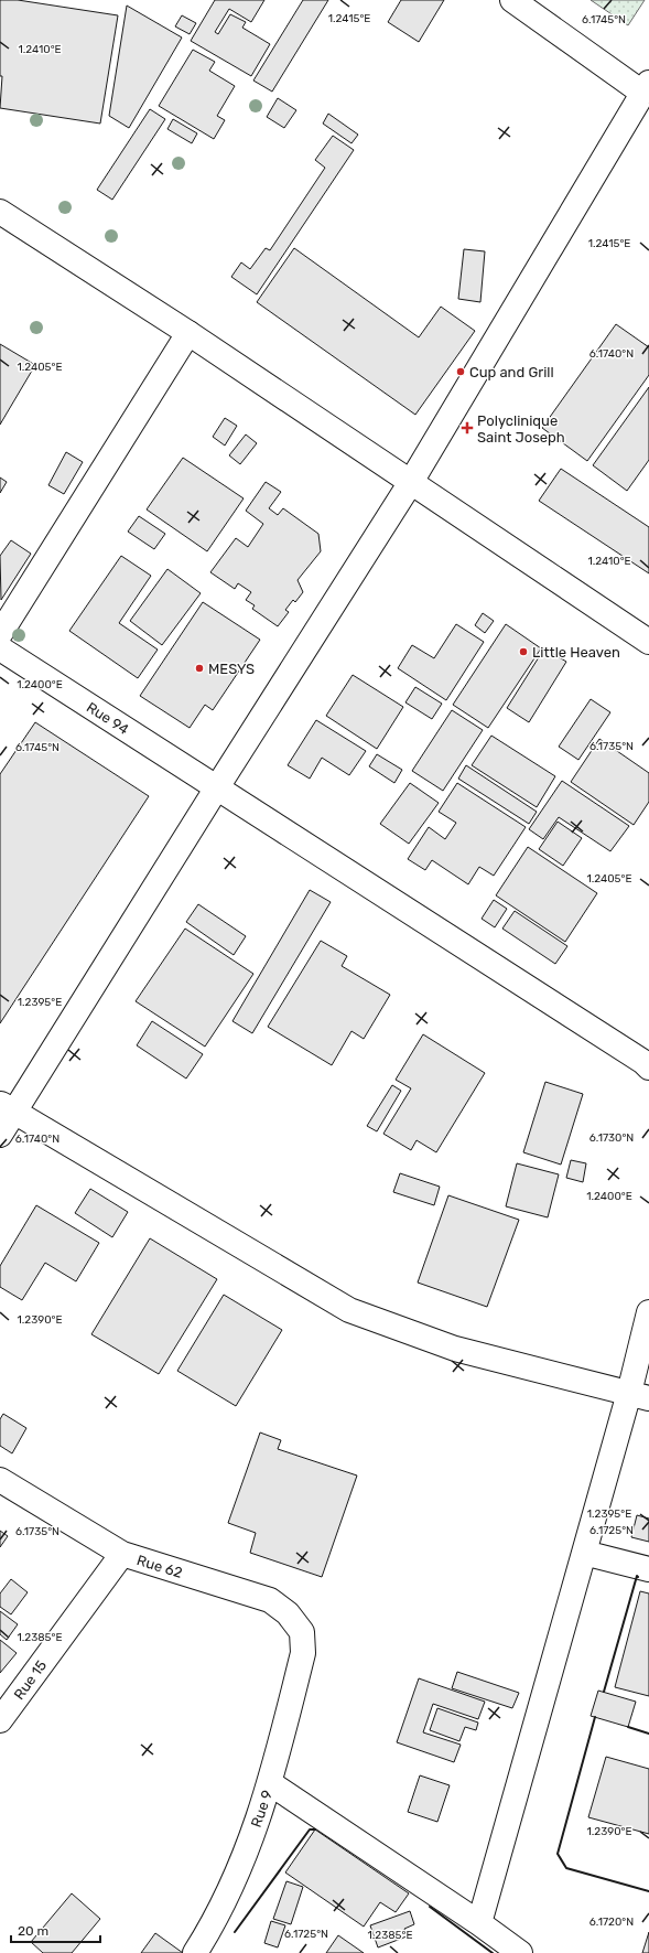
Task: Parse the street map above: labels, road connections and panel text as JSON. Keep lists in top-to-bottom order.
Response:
{
  "streets": {
    "street": [
      "Rue 94",
      "Rue 62",
      "Rue 15",
      "Rue 9"
    ]
  },
  "crossings": [
    ["Rue 62", "Rue 15"],
    ["Rue 62", "Rue 9"]
  ],
  "places": {
    "other": ["Cup and Grill", "Little Heaven", "MESYS"],
    "health": ["Polyclinique Saint Joseph"]
  },
  "scale_bar": "20 m",
  "coordinates": [
    "1.2415°E",
    "6.1745°N",
    "1.2410°E",
    "6.1740°N",
    "1.2405°E",
    "1.2400°E",
    "6.1735°N",
    "1.2395°E",
    "6.1730°N",
    "1.2390°E",
    "6.1725°N",
    "1.2385°E",
    "6.1720°N"
  ]
}
